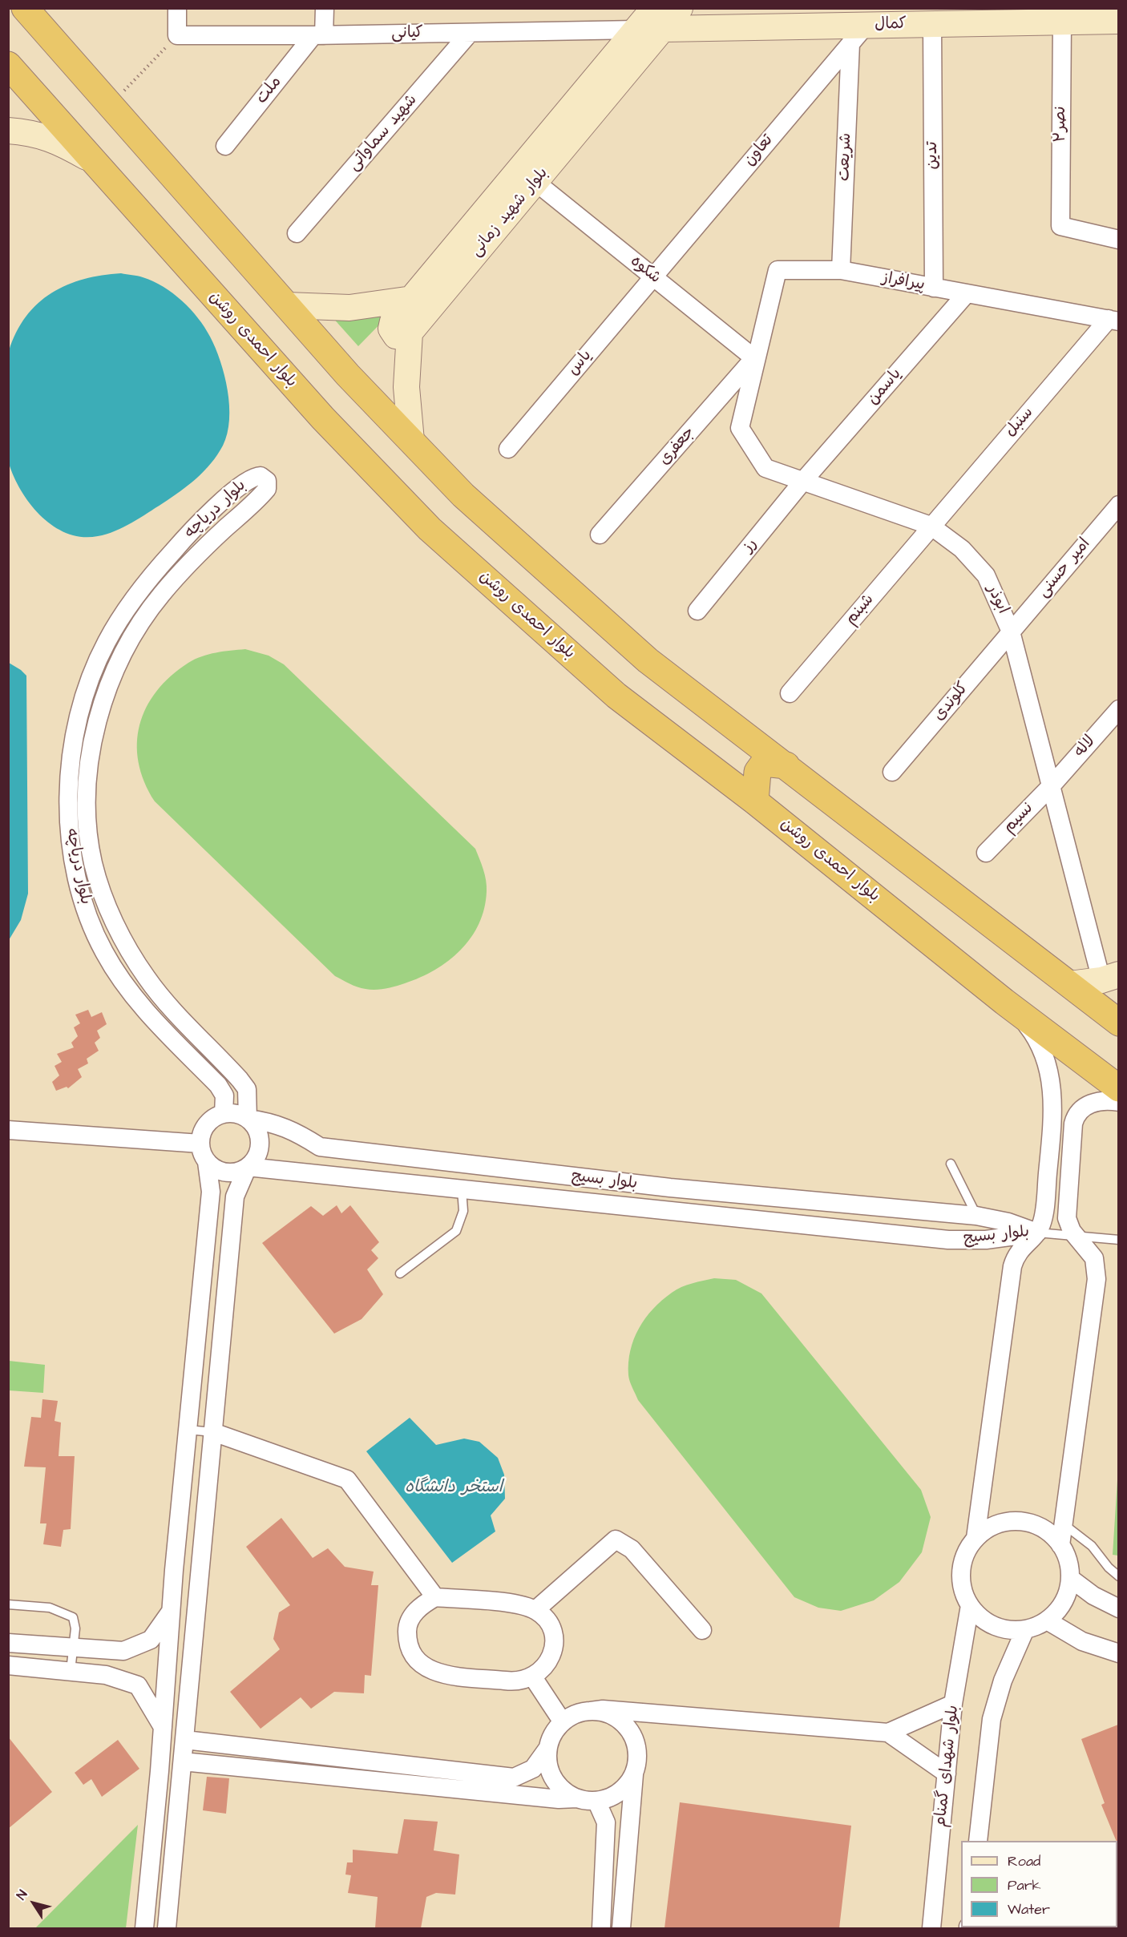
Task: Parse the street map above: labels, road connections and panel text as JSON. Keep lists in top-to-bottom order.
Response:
{
  "streets": {
    "highway": ["بلوار احمدی روشن"],
    "main road": ["کمال", "بلوار شهید زمانی"],
    "street": [
      "کیانی",
      "ملت",
      "نصر۲",
      "شهید سماواتی",
      "تعاون",
      "تدین",
      "شریعت",
      "شکوه",
      "پیرافراز",
      "یاس",
      "یاسمن",
      "سنبل",
      "جعفری",
      "بلوار دریاچه",
      "رز",
      "امیر حسنی",
      "ابوذر",
      "شبنم",
      "کلوندی",
      "لاله",
      "نسیم",
      "بلوار بسیج",
      "بلوار شهدای گمنام"
    ]
  },
  "crossings": [
    ["کمال", "نصر۲"],
    ["کمال", "تعاون"],
    ["کمال", "تدین"],
    ["کمال", "شریعت"],
    ["کمال", "بلوار شهید زمانی"],
    ["کیانی", "ملت"],
    ["کیانی", "شهید سماواتی"],
    ["کیانی", "بلوار شهید زمانی"],
    ["تعاون", "شریعت"],
    ["تعاون", "شکوه"],
    ["تعاون", "یاس"],
    ["تدین", "پیرافراز"],
    ["شریعت", "پیرافراز"],
    ["بلوار شهید زمانی", "شکوه"],
    ["شکوه", "پیرافراز"],
    ["شکوه", "یاس"],
    ["شکوه", "جعفری"],
    ["شکوه", "ابوذر"],
    ["پیرافراز", "یاسمن"],
    ["پیرافراز", "سنبل"],
    ["پیرافراز", "جعفری"],
    ["پیرافراز", "ابوذر"],
    ["یاسمن", "رز"],
    ["یاسمن", "ابوذر"],
    ["سنبل", "ابوذر"],
    ["سنبل", "شبنم"],
    ["جعفری", "ابوذر"],
    ["بلوار دریاچه", "بلوار بسیج"],
    ["رز", "ابوذر"],
    ["امیر حسنی", "ابوذر"],
    ["امیر حسنی", "کلوندی"],
    ["ابوذر", "شبنم"],
    ["ابوذر", "کلوندی"],
    ["ابوذر", "لاله"],
    ["ابوذر", "نسیم"],
    ["لاله", "نسیم"]
  ],
  "water": ["استخر دانشگاه"],
  "legend": ["Road", "Park", "Water"],
  "north": "top left"
}
